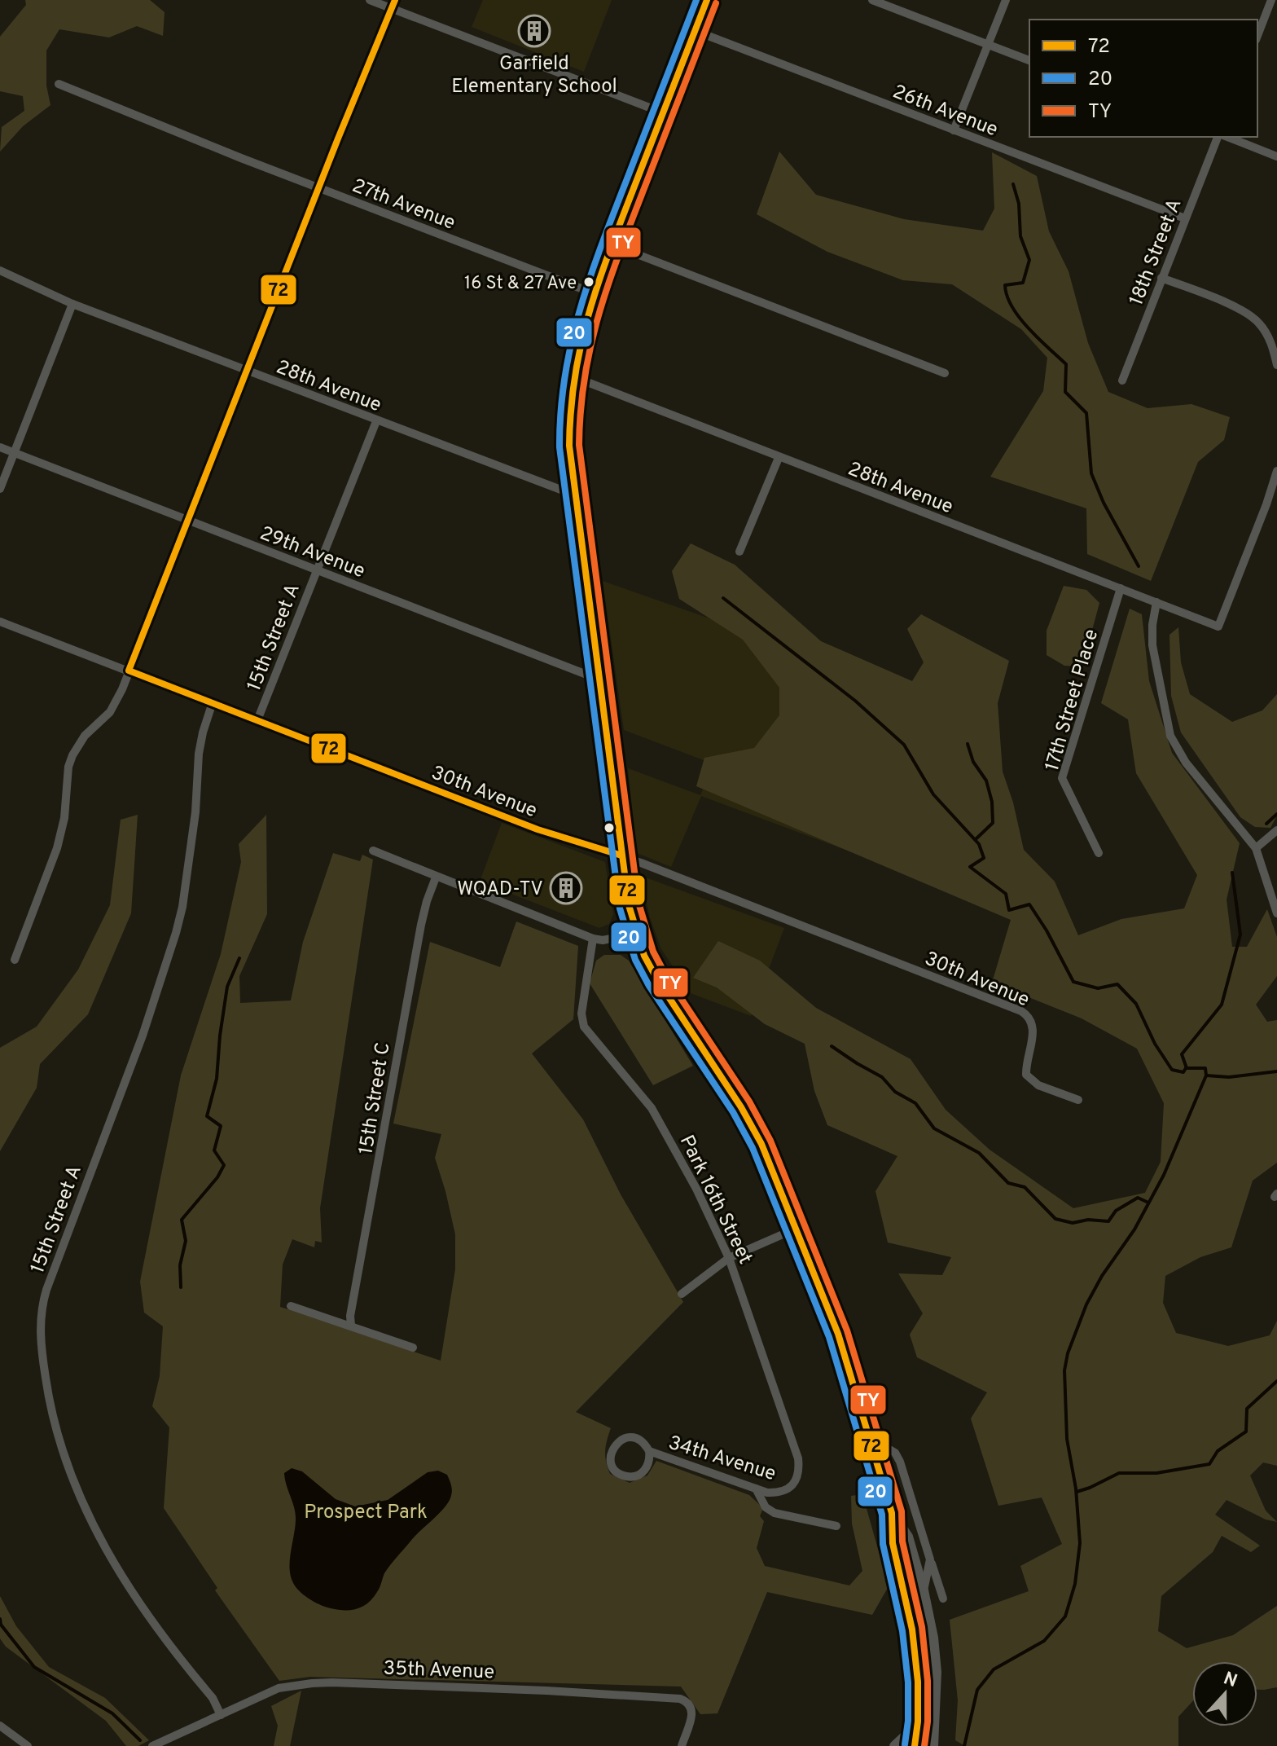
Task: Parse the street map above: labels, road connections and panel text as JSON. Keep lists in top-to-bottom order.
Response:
{
  "streets": {
    "street": [
      "26th Avenue",
      "27th Avenue",
      "18th Street A",
      "28th Avenue",
      "29th Avenue",
      "15th Street A",
      "17th Street Place",
      "30th Avenue",
      "15th Street C",
      "Park 16th Street",
      "34th Avenue",
      "35th Avenue"
    ]
  },
  "crossings": [
    ["26th Avenue", "18th Street A"],
    ["28th Avenue", "15th Street A"],
    ["28th Avenue", "17th Street Place"],
    ["29th Avenue", "15th Street A"],
    ["15th Street A", "30th Avenue"],
    ["15th Street A", "35th Avenue"],
    ["Park 16th Street", "34th Avenue"]
  ],
  "parks": ["Prospect Park"],
  "places": {
    "building": ["Garfield Elementary School", "WQAD-TV"],
    "other": ["16 St & 27 Ave"]
  },
  "lines": ["transit line 72", "transit line 20", "transit line TY"],
  "legend": ["72", "20", "TY"],
  "north": "top"
}
